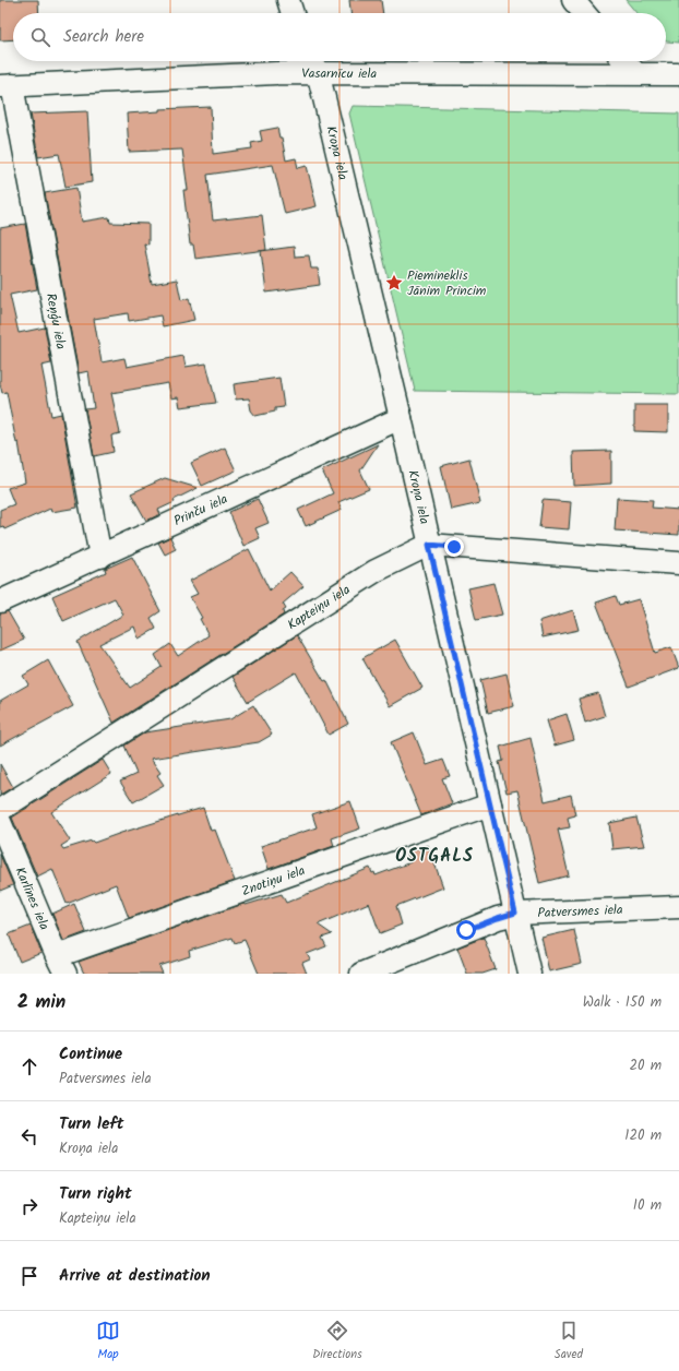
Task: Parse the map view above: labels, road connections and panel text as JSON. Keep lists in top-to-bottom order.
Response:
{
  "streets": {
    "street": [
      "Vasarnīcu iela",
      "Kroņa iela",
      "Reņģu iela",
      "Prinču iela",
      "Kapteiņu iela",
      "Znotiņu iela",
      "Karlīnes iela",
      "Patversmes iela"
    ]
  },
  "crossings": [
    ["Vasarnīcu iela", "Kroņa iela"],
    ["Vasarnīcu iela", "Reņģu iela"],
    ["Kroņa iela", "Prinču iela"],
    ["Kroņa iela", "Kapteiņu iela"],
    ["Kroņa iela", "Znotiņu iela"],
    ["Kroņa iela", "Patversmes iela"],
    ["Reņģu iela", "Prinču iela"],
    ["Znotiņu iela", "Karlīnes iela"]
  ],
  "districts": ["OSTGALS"],
  "places": {
    "place": ["Piemineklis Jānim Princim"]
  },
  "page": {
    "search": "Search here",
    "heading": ["2 min", "Walk · 150 m"],
    "list": [
      ["Continue", "Patversmes iela", "20 m"],
      ["Turn left", "Kroņa iela", "120 m"],
      ["Turn right", "Kapteiņu iela", "10 m"],
      "Arrive at destination"
    ],
    "nav": ["Map", "Directions", "Saved"]
  }
}
